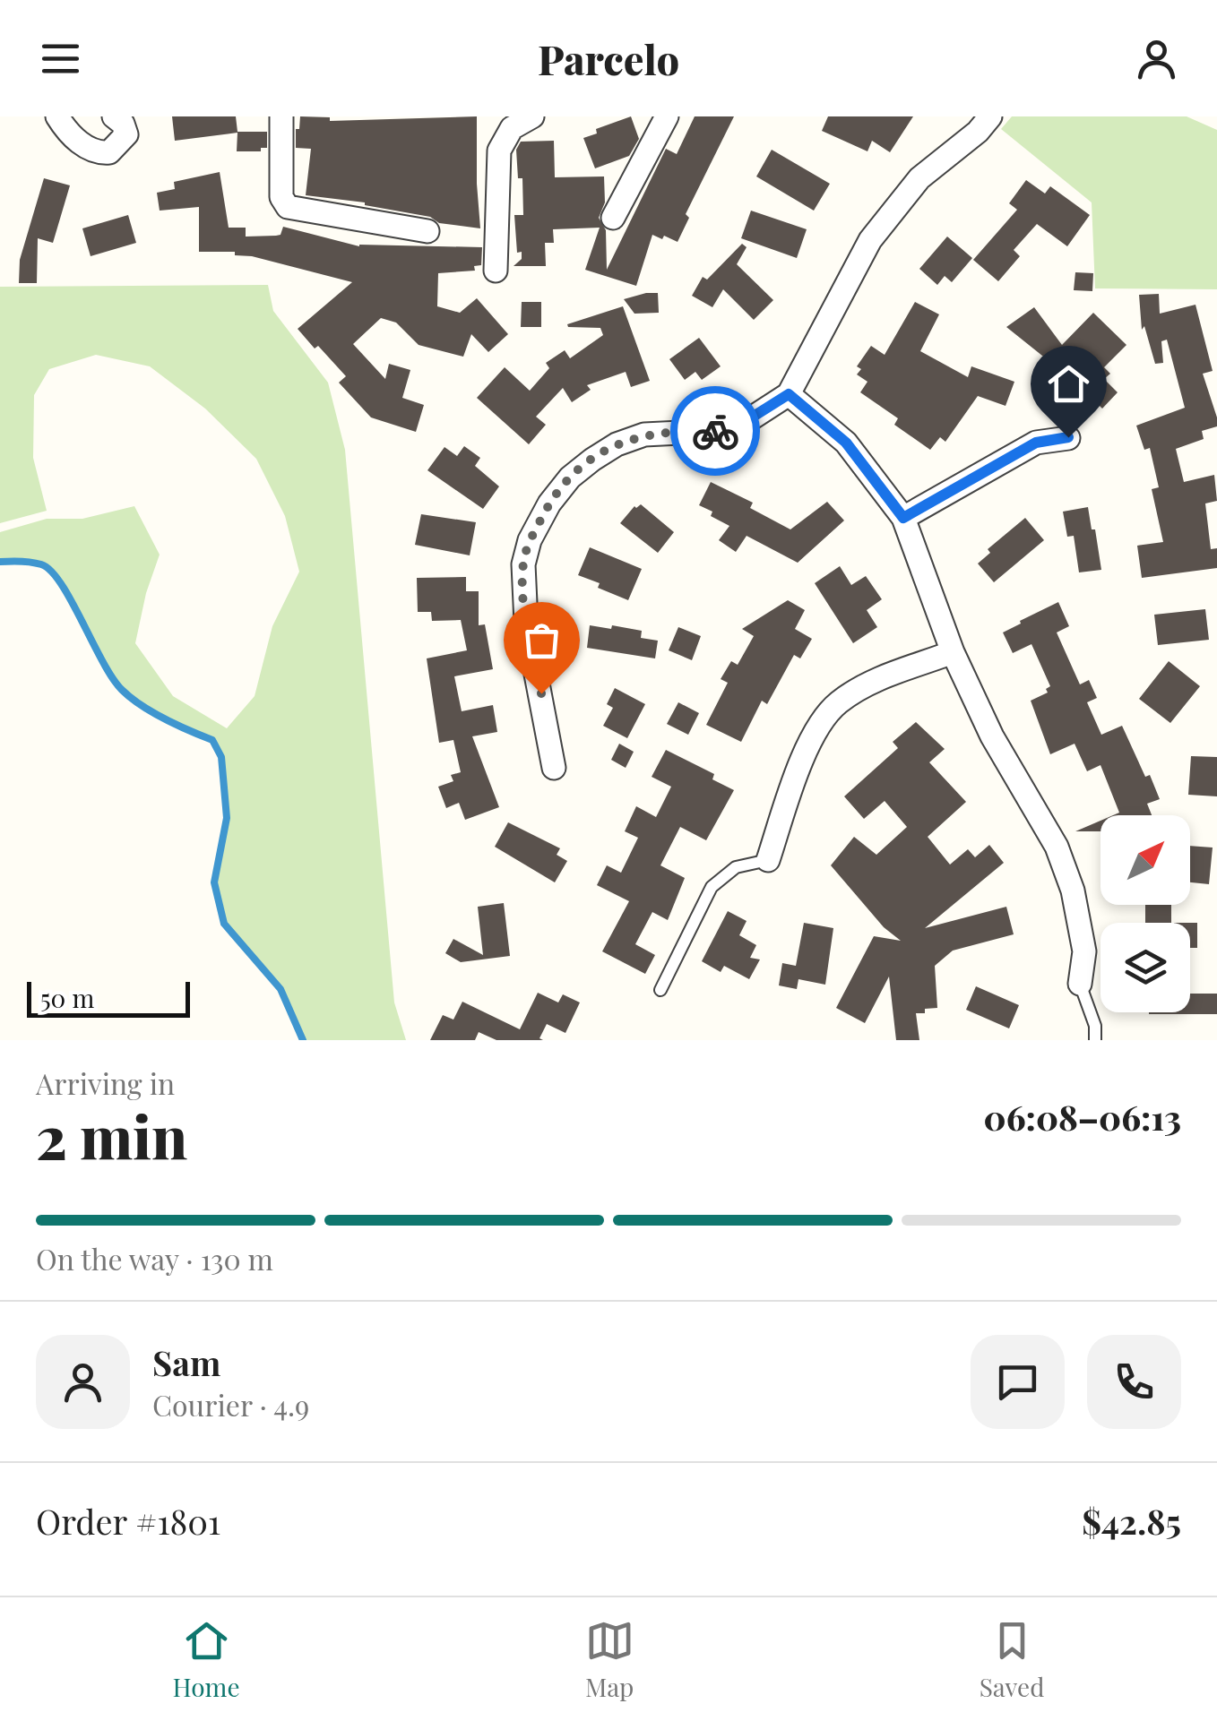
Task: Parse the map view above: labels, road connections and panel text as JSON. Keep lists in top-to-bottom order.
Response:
{
  "scale_bar": "50 m",
  "north": "top right",
  "page": {
    "header": "Parcelo",
    "scale": "50 m",
    "heading": ["2 min", "Arriving in", "06:08–06:13"],
    "panel": [
      "Sam",
      "Courier · 4.9",
      "Order #1801",
      "$42.85"
    ],
    "bar": "On the way · 130 m",
    "tabs": ["Home", "Map", "Saved"]
  }
}
